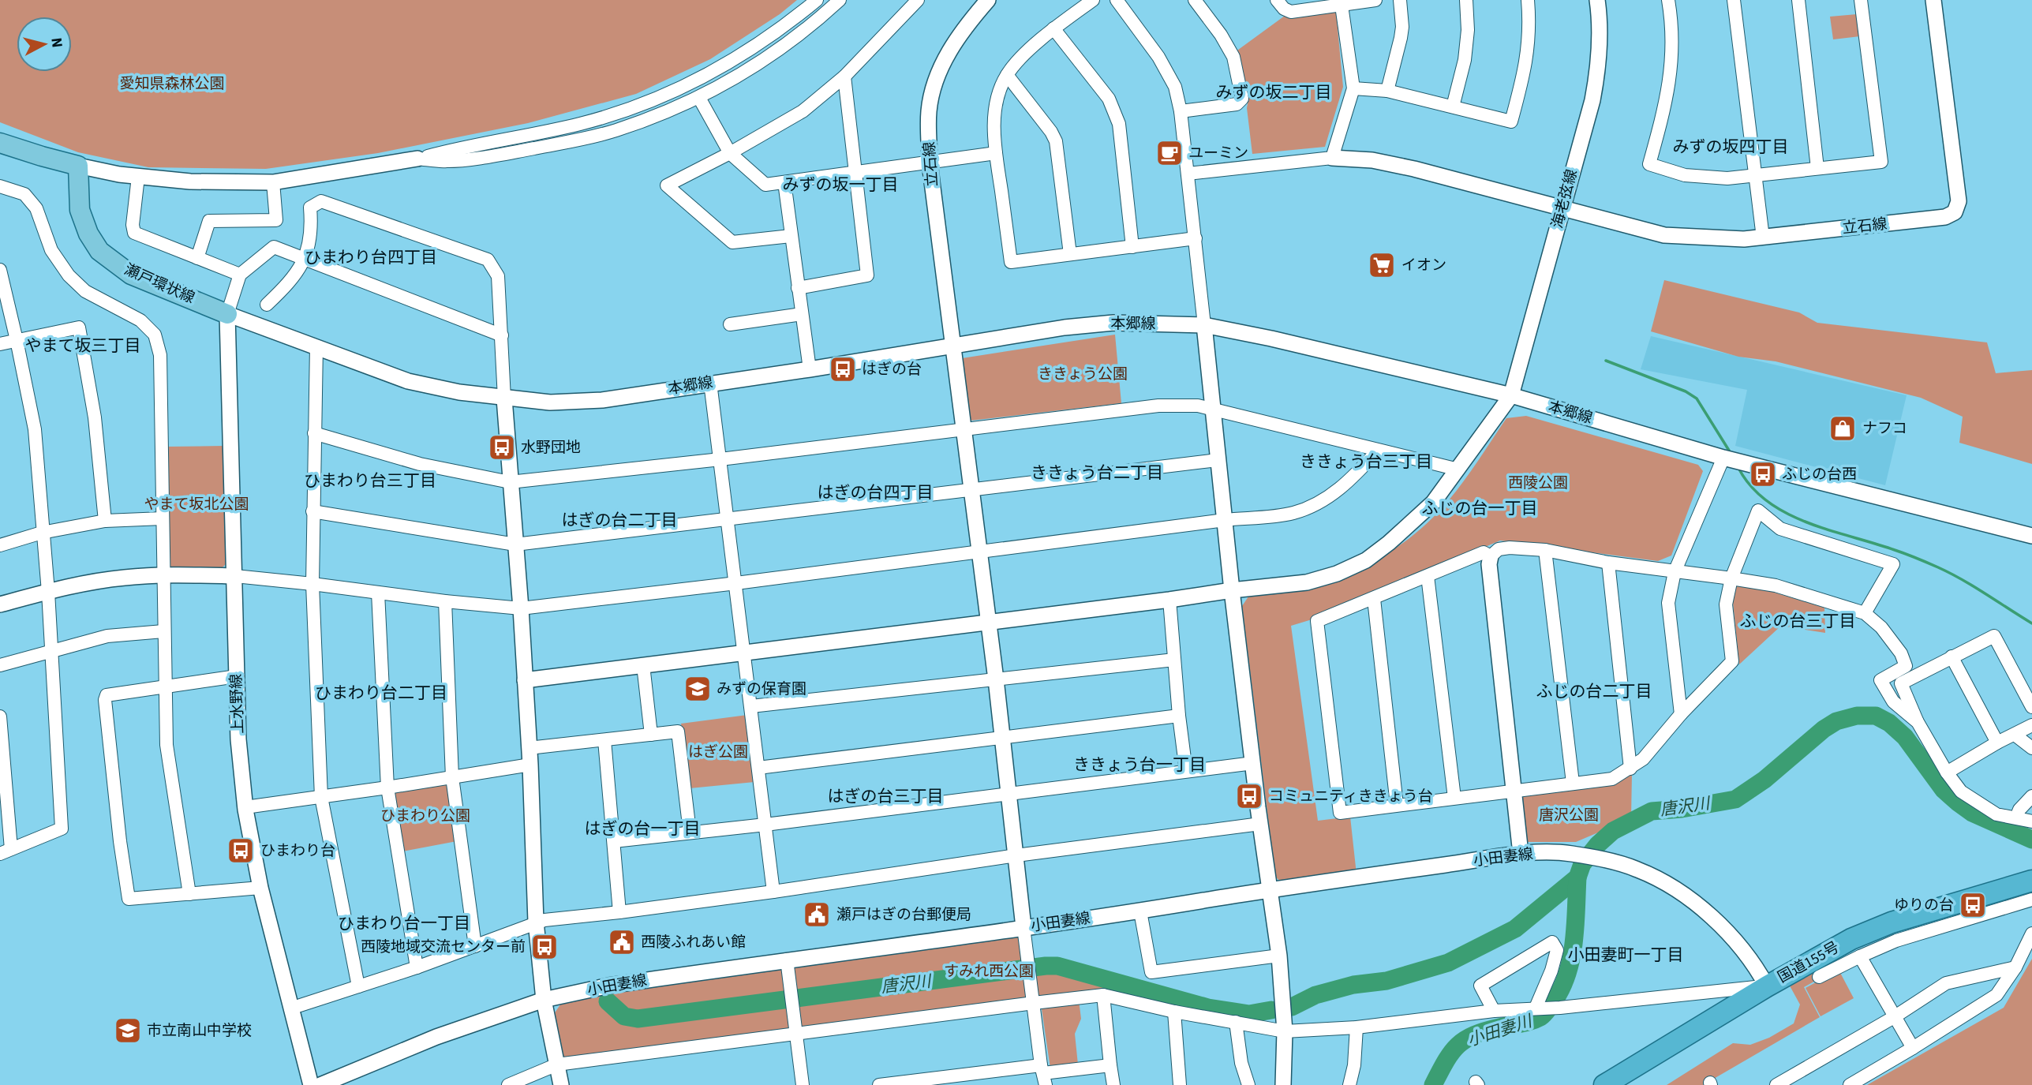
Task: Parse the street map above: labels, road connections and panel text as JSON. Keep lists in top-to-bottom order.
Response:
{
  "streets": {
    "highway": ["国道155号"],
    "main road": ["瀬戸環状線"],
    "street": [
      "立石線",
      "海老弦線",
      "本郷線",
      "上水野線",
      "小田妻線"
    ]
  },
  "crossings": [
    ["立石線", "海老弦線"],
    ["立石線", "本郷線"],
    ["立石線", "小田妻線"],
    ["海老弦線", "本郷線"],
    ["瀬戸環状線", "本郷線"],
    ["瀬戸環状線", "上水野線"],
    ["本郷線", "上水野線"],
    ["小田妻線", "国道155号"]
  ],
  "districts": [
    "みずの坂二丁目",
    "みずの坂四丁目",
    "みずの坂一丁目",
    "ひまわり台四丁目",
    "やまて坂三丁目",
    "ききょう台三丁目",
    "ききょう台二丁目",
    "ひまわり台三丁目",
    "はぎの台四丁目",
    "ふじの台一丁目",
    "はぎの台二丁目",
    "ふじの台三丁目",
    "ふじの台二丁目",
    "ひまわり台二丁目",
    "ききょう台一丁目",
    "はぎの台三丁目",
    "はぎの台一丁目",
    "ひまわり台一丁目",
    "小田妻町一丁目"
  ],
  "water": ["唐沢川", "小田妻川"],
  "parks": [
    "愛知県森林公園",
    "ききょう公園",
    "西陵公園",
    "やまて坂北公園",
    "はぎ公園",
    "唐沢公園",
    "ひまわり公園",
    "すみれ西公園"
  ],
  "places": {
    "cafe": ["ユーミン"],
    "supermarket": ["イオン"],
    "bus stop": [
      "はぎの台",
      "水野団地",
      "ふじの台西",
      "コミュニティききょう台",
      "ひまわり台",
      "ゆりの台",
      "西陵地域交流センター前"
    ],
    "shop": ["ナフコ"],
    "school or university": ["みずの保育園", "市立南山中学校"],
    "public building": ["瀬戸はぎの台郵便局", "西陵ふれあい館"]
  },
  "north": "right"
}
